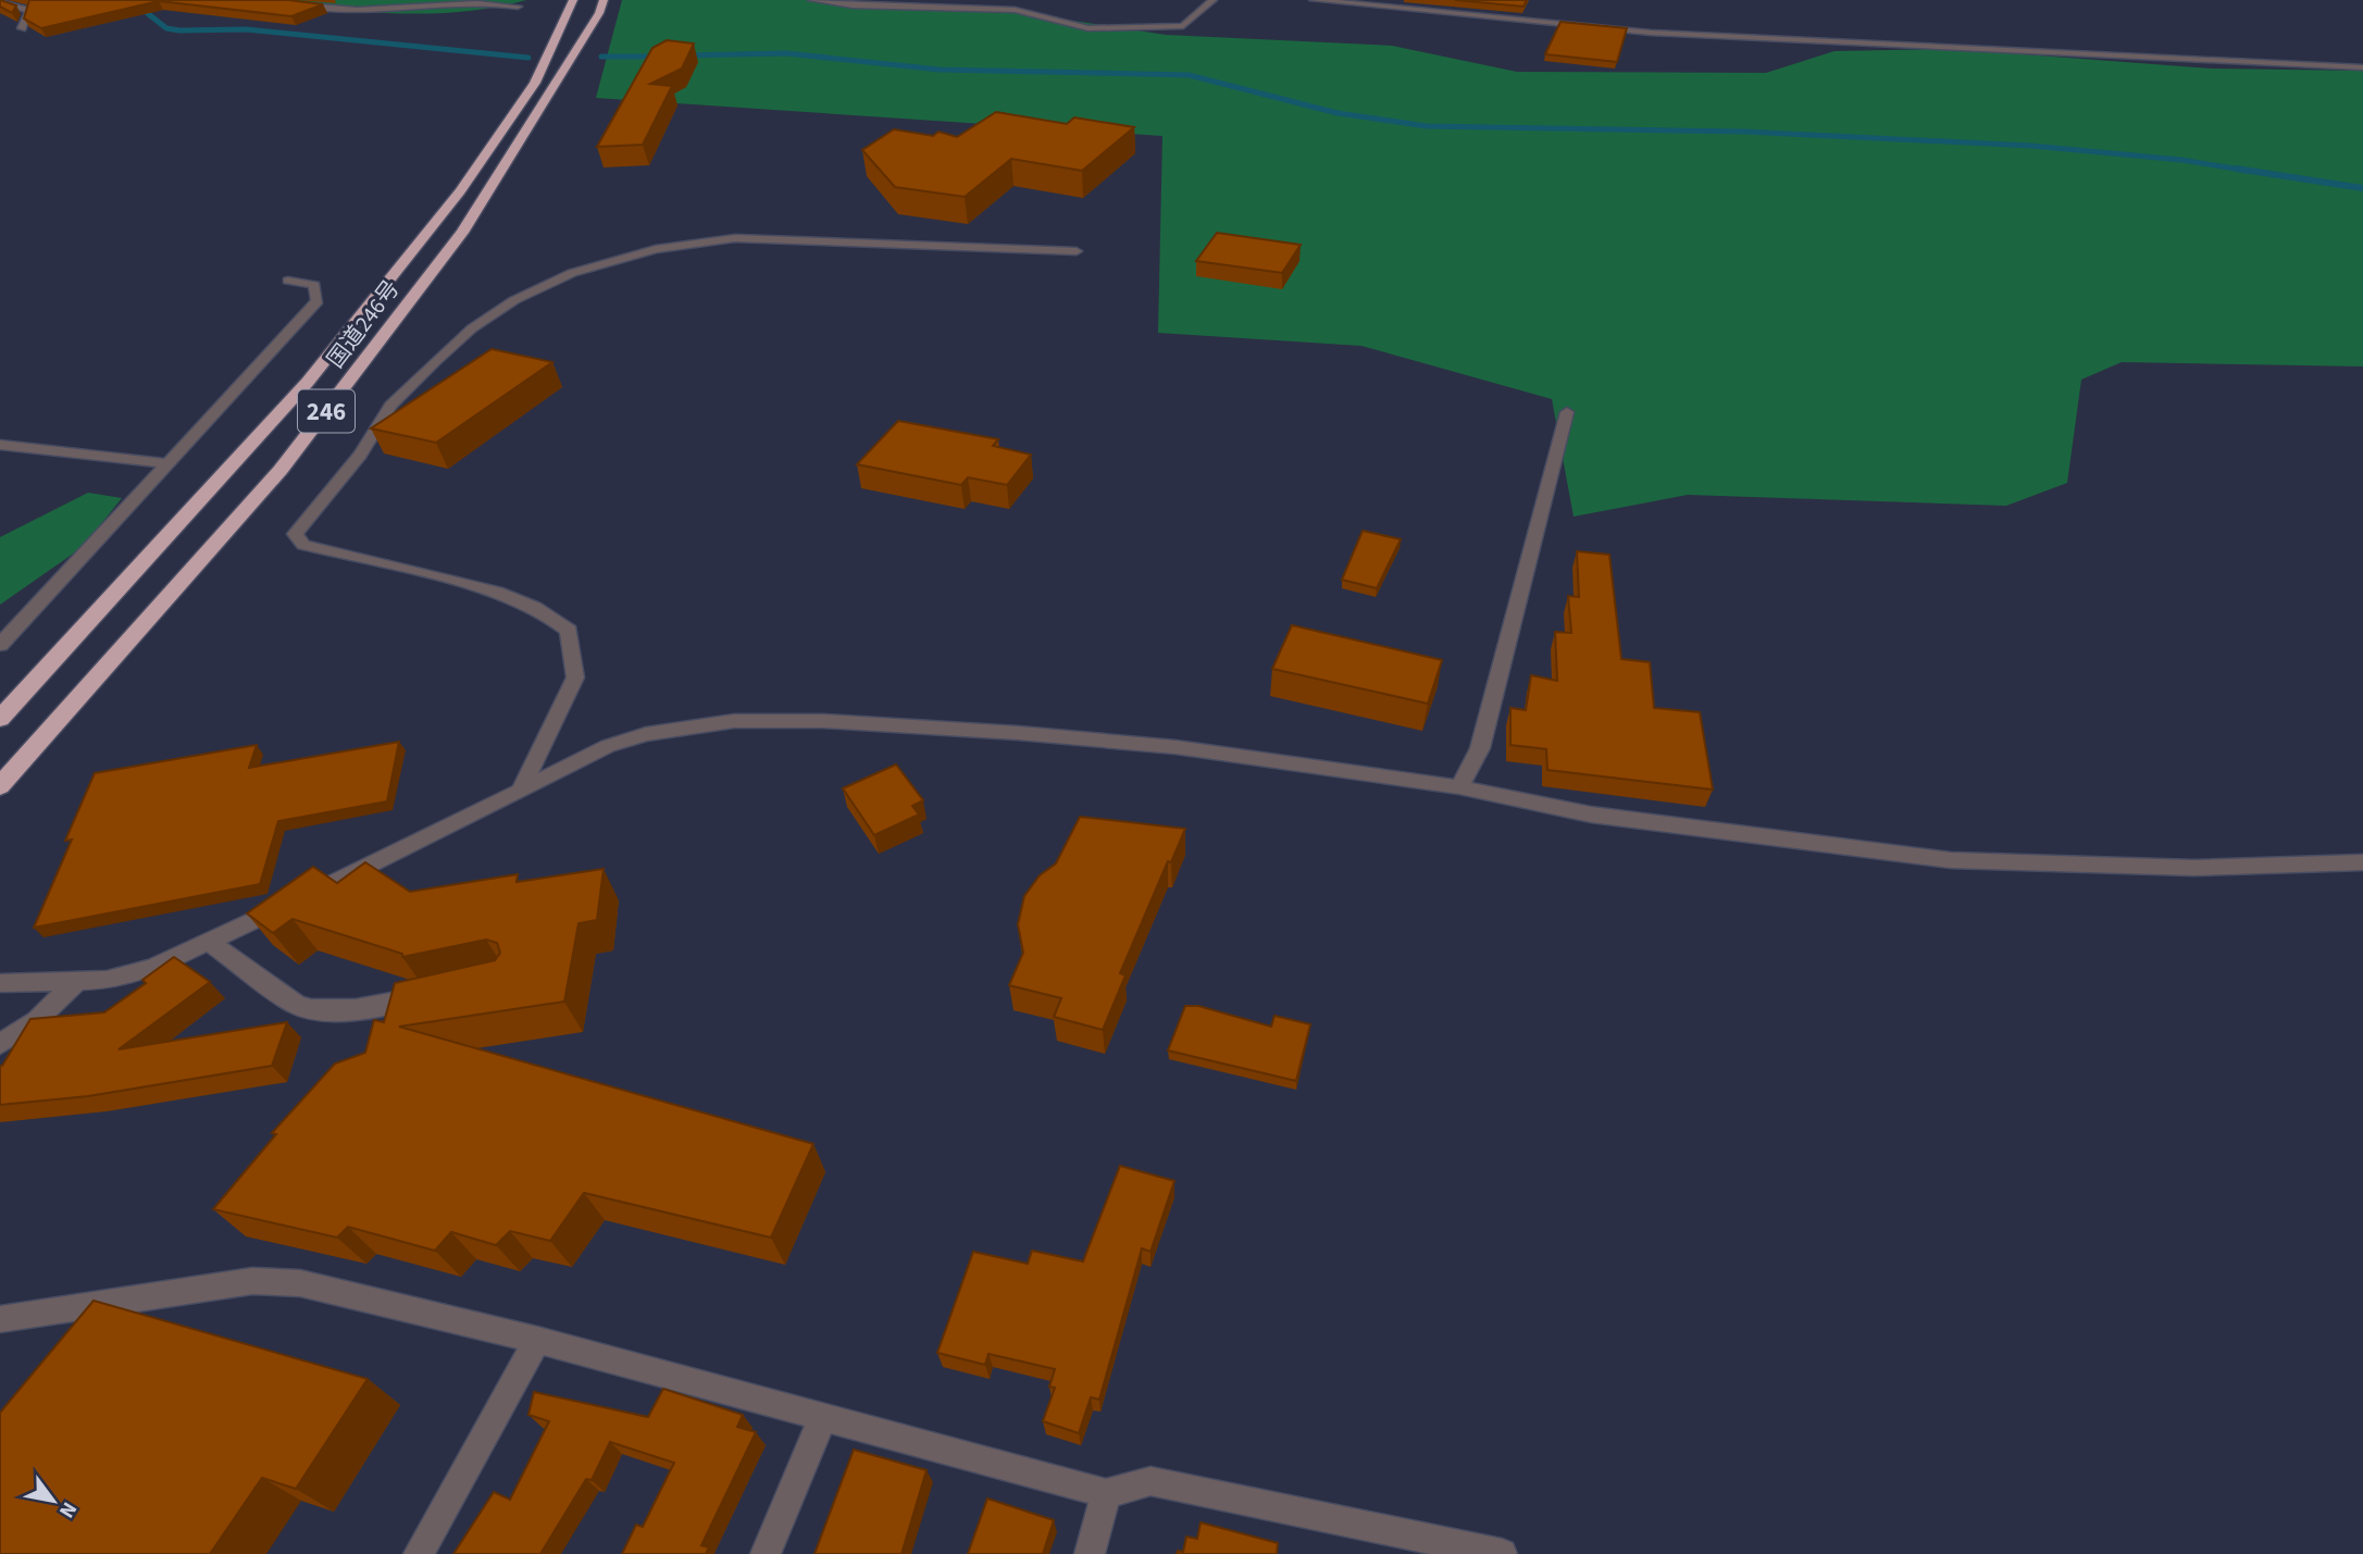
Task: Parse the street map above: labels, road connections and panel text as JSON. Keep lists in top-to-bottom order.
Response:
{
  "streets": {
    "highway": ["国道246号", "246"]
  },
  "north": "bottom right"
}
